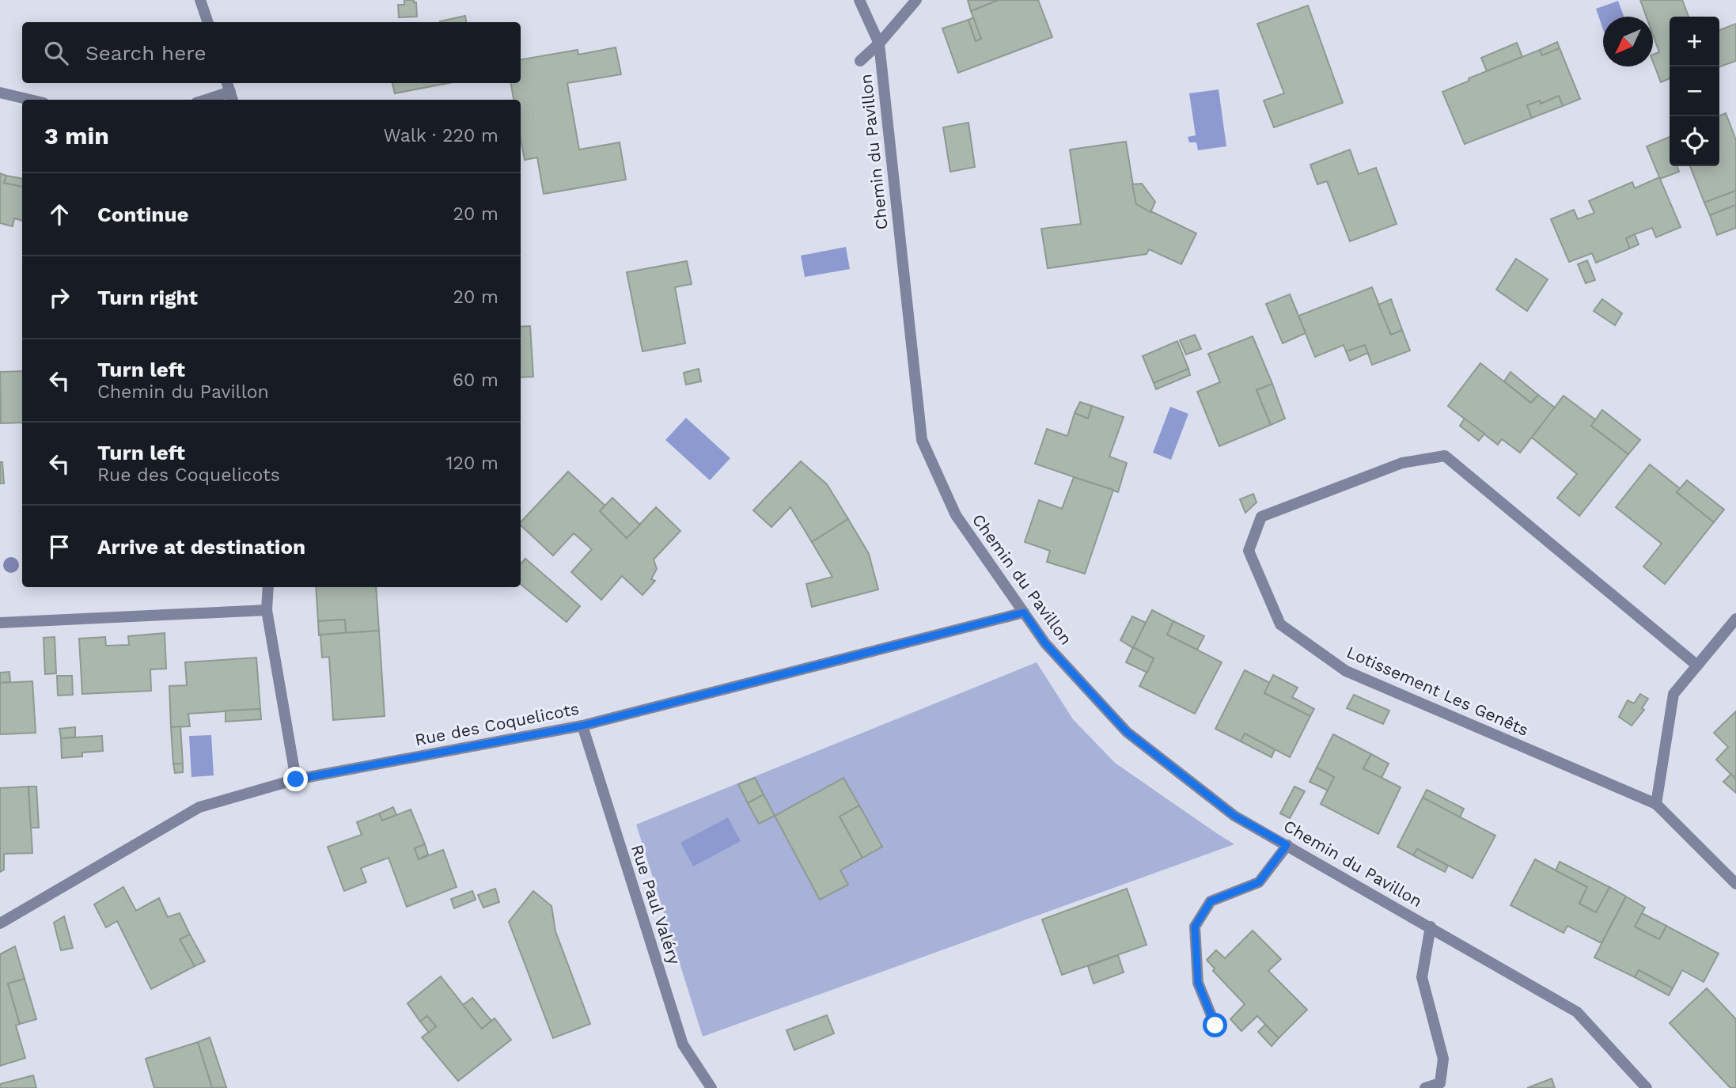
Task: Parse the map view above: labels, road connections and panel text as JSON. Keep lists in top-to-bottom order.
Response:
{
  "streets": {
    "street": [
      "Chemin du Pavillon",
      "Lotissement Les Genêts",
      "Rue des Coquelicots",
      "Rue Paul Valéry"
    ]
  },
  "crossings": [
    ["Chemin du Pavillon", "Rue des Coquelicots"],
    ["Rue des Coquelicots", "Rue Paul Valéry"]
  ],
  "north": "bottom left",
  "page": {
    "map_buttons": ["+", "−"],
    "search": "Search here",
    "heading": ["3 min", "Walk · 220 m"],
    "list": [
      ["Continue", "20 m"],
      ["Turn right", "20 m"],
      ["Turn left", "Chemin du Pavillon", "60 m"],
      ["Turn left", "Rue des Coquelicots", "120 m"],
      "Arrive at destination"
    ]
  }
}
